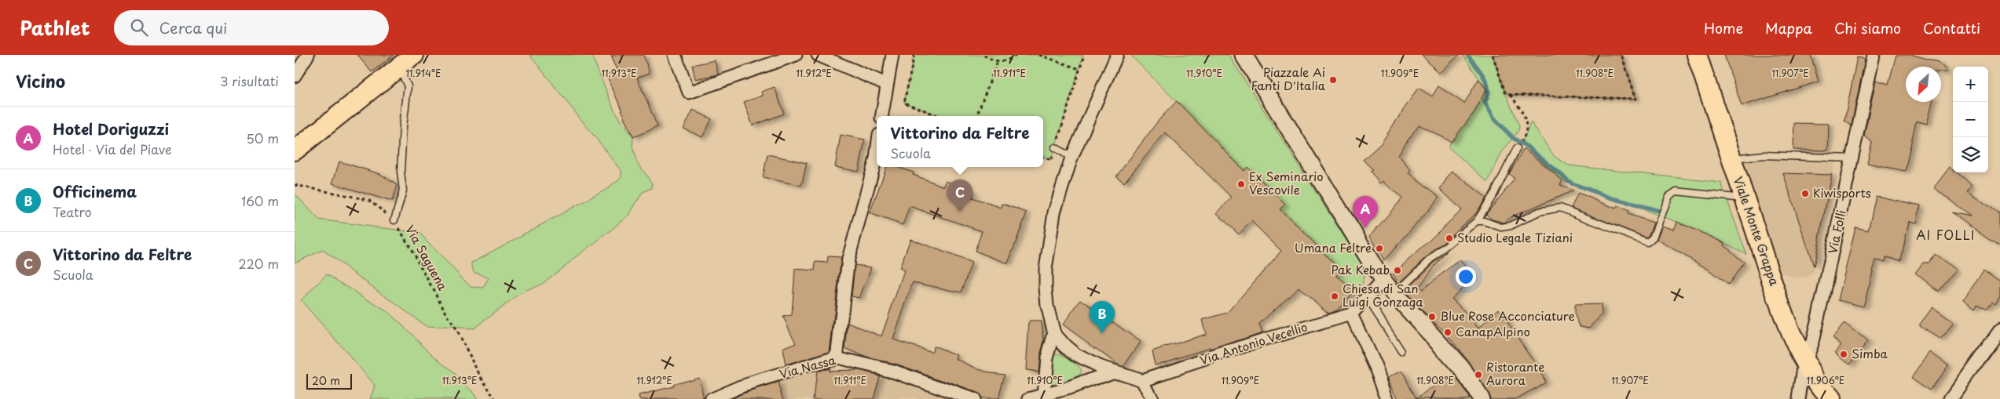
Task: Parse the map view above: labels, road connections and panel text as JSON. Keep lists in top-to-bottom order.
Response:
{
  "streets": {
    "main road": ["Viale Monte Grappa"],
    "street": ["Via Folli", "Via Antonio Vecellio", "Via Nassa"],
    "path": ["Via Saguena"]
  },
  "crossings": [
    ["Viale Monte Grappa", "Via Folli"]
  ],
  "districts": ["AI FOLLI"],
  "places": [
    "Piazzale Ai Fanti D'Italia",
    "Ex Seminario Vescovile",
    "Kiwisports",
    "Studio Legale Tiziani",
    "Umana Feltre",
    "Pak Kebab",
    "Chiesa di San Luigi Gonzaga",
    "Blue Rose Acconciature",
    "CanapAlpino",
    "Simba",
    "Ristorante Aurora"
  ],
  "scale_bar": "20 m",
  "north": "bottom left",
  "page": {
    "header": "Pathlet",
    "search": "Cerca qui",
    "nav": [
      "Home",
      "Mappa",
      "Chi siamo",
      "Contatti"
    ],
    "heading": ["Vicino", "3 risultati"],
    "map_buttons": ["+", "−"],
    "list": [
      {
        "mark": "A",
        "name": "Hotel Doriguzzi",
        "note": "Hotel · Via del Piave",
        "value": "50 m"
      },
      {
        "mark": "B",
        "name": "Officinema",
        "note": "Teatro",
        "value": "160 m"
      },
      {
        "mark": "C",
        "name": "Vittorino da Feltre",
        "note": "Scuola",
        "value": "220 m"
      }
    ],
    "popup": ["Vittorino da Feltre", "Scuola"],
    "pins": ["C", "A", "B"],
    "scale": "20 m"
  },
  "coordinates": [
    "11.914°E",
    "11.913°E",
    "11.912°E",
    "11.911°E",
    "11.910°E",
    "11.909°E",
    "11.908°E",
    "11.907°E",
    "11.906°E"
  ]
}
